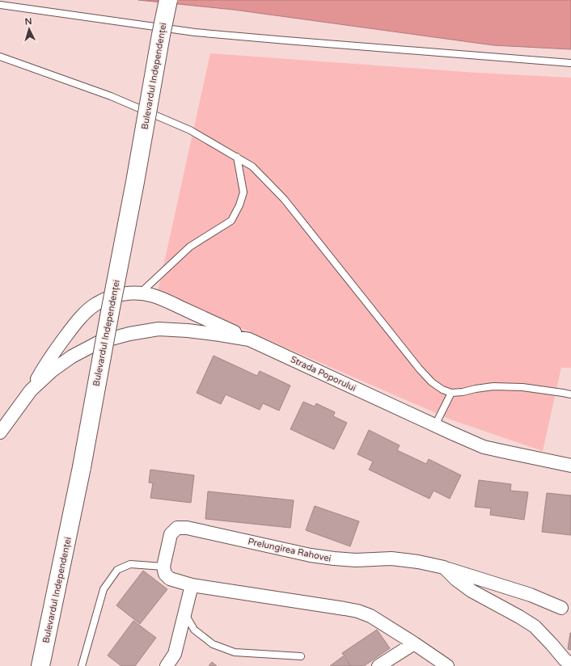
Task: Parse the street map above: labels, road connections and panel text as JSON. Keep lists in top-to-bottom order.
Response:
{
  "streets": {
    "main road": ["Bulevardul Independenței"],
    "street": ["Strada Poporului", "Prelungirea Rahovei"]
  },
  "north": "top"
}
